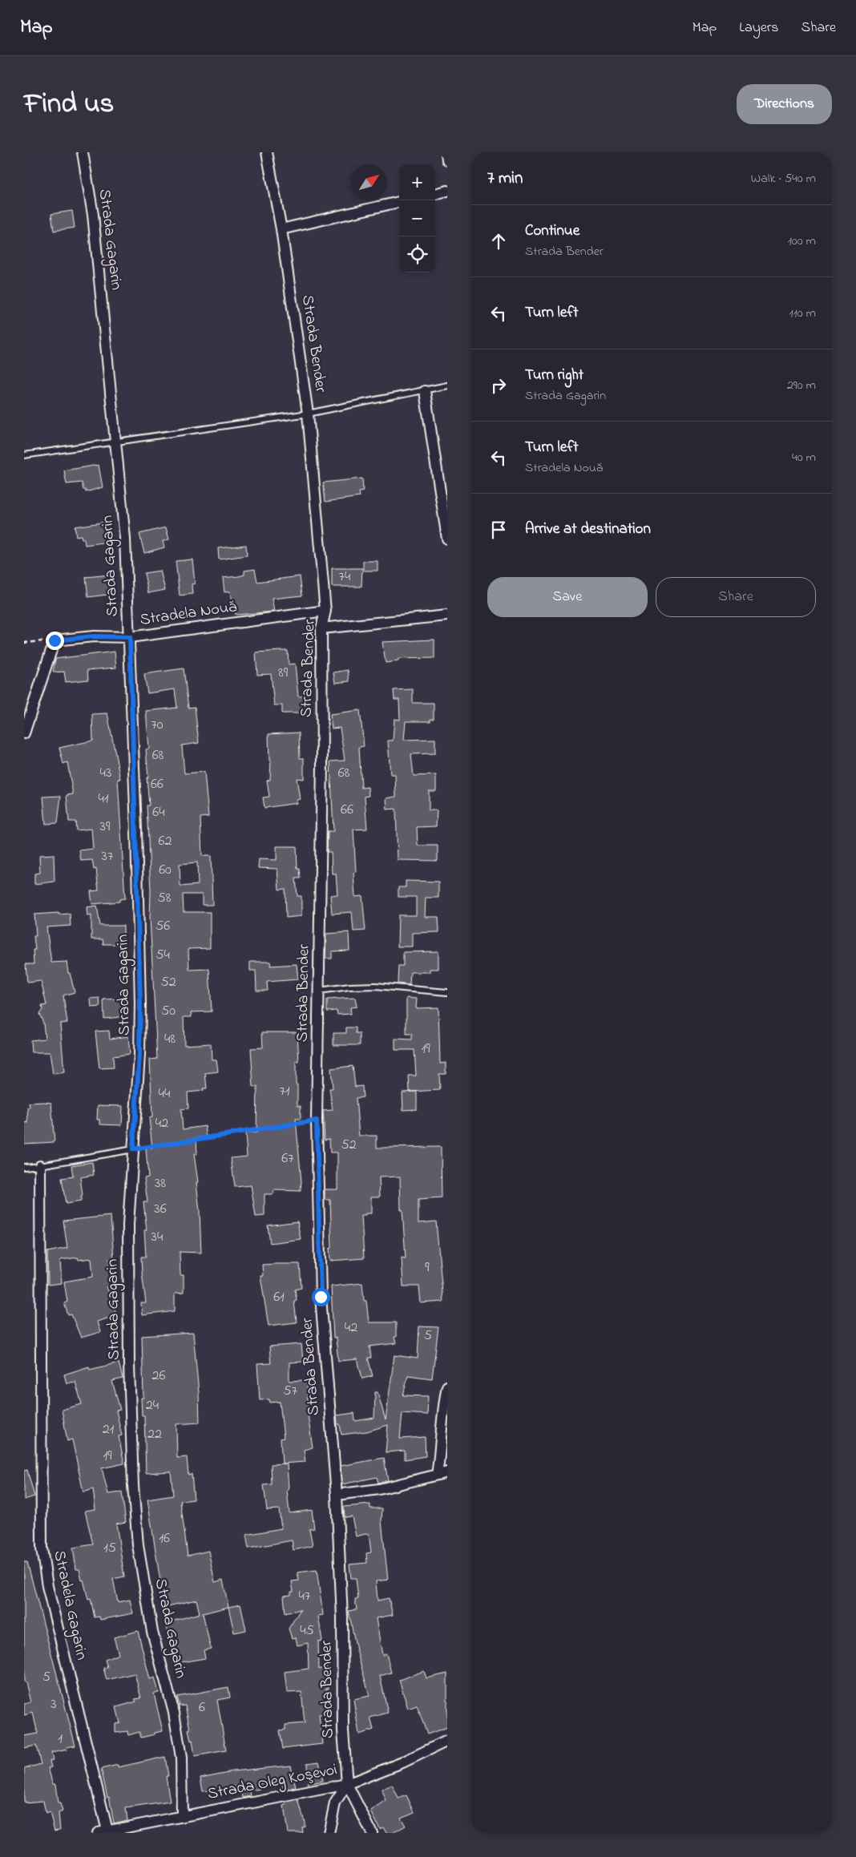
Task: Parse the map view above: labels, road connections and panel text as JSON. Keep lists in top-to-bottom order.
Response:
{
  "streets": {
    "street": [
      "Strada Gagarin",
      "Strada Bender",
      "Stradela Nouă",
      "Stradela Gagarin",
      "Strada Oleg Koşevoi"
    ]
  },
  "crossings": [
    ["Strada Gagarin", "Stradela Nouă"],
    ["Strada Gagarin", "Strada Oleg Koşevoi"],
    ["Strada Bender", "Stradela Nouă"],
    ["Strada Bender", "Strada Oleg Koşevoi"],
    ["Stradela Gagarin", "Strada Oleg Koşevoi"]
  ],
  "house_numbers": [
    "74",
    "89",
    "70",
    "68",
    "43",
    "68",
    "66",
    "41",
    "66",
    "64",
    "39",
    "62",
    "37",
    "60",
    "58",
    "56",
    "54",
    "52",
    "50",
    "48",
    "19",
    "71",
    "44",
    "42",
    "52",
    "67",
    "38",
    "36",
    "34",
    "9",
    "61",
    "42",
    "5",
    "26",
    "57",
    "24",
    "21",
    "22",
    "19",
    "16",
    "15",
    "47",
    "45",
    "5",
    "3",
    "6",
    "1"
  ],
  "north": "top right",
  "page": {
    "header": "Map",
    "nav": ["Map", "Layers", "Share"],
    "title": "Find us",
    "buttons": [
      "Directions",
      ["Save", "Share"]
    ],
    "heading": ["7 min", "Walk · 540 m"],
    "map_buttons": ["+", "−"],
    "list": [
      ["Continue", "Strada Bender", "100 m"],
      ["Turn left", "110 m"],
      ["Turn right", "Strada Gagarin", "290 m"],
      ["Turn left", "Stradela Nouă", "40 m"],
      "Arrive at destination"
    ]
  }
}
